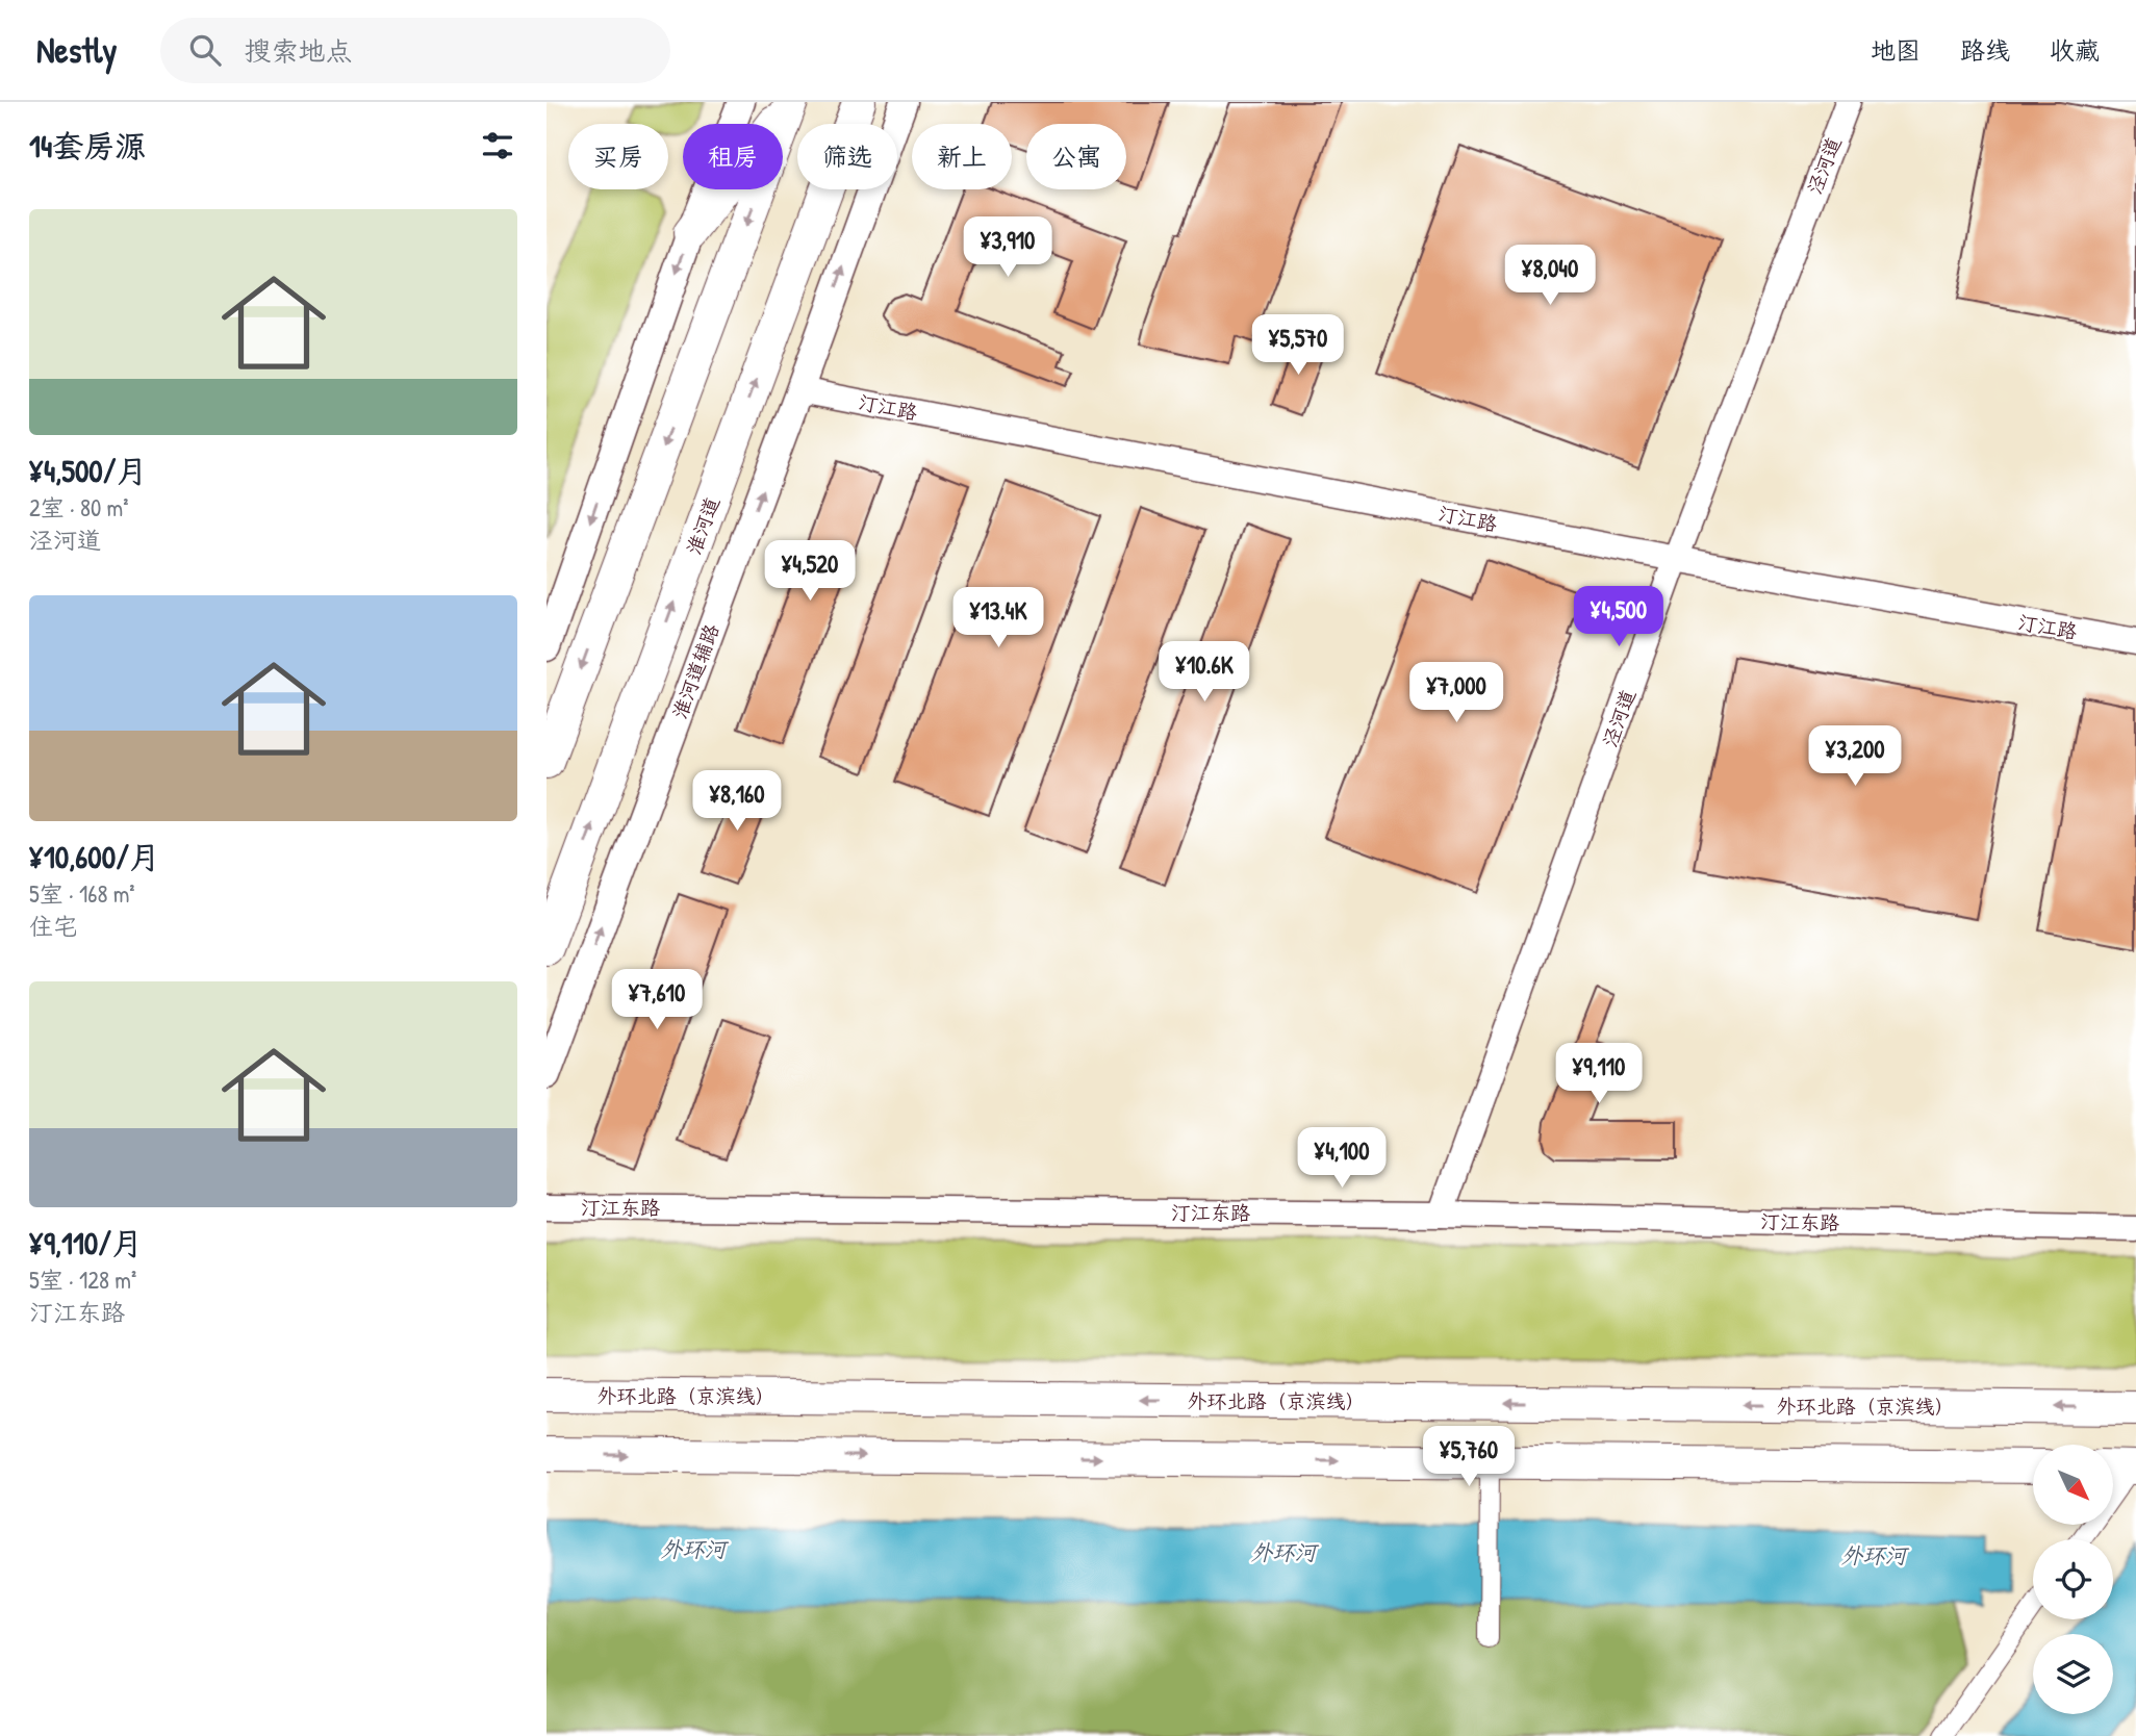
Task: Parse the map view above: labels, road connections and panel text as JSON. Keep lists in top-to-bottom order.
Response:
{
  "streets": {
    "highway": ["淮河道", "外环北路（京滨线）"],
    "main road": ["淮河道辅路"],
    "street": ["泾河道", "汀江路", "汀江东路"]
  },
  "crossings": [
    ["泾河道", "汀江路"],
    ["泾河道", "汀江东路"],
    ["汀江路", "淮河道辅路"]
  ],
  "water": ["外环河"],
  "north": "bottom right",
  "page": {
    "header": "Nestly",
    "search": "搜索地点",
    "nav": ["地图", "路线", "收藏"],
    "heading": "14套房源",
    "chip": [
      "买房",
      "租房",
      "筛选",
      "新上",
      "公寓"
    ],
    "list": [
      {
        "name": "¥4,500/月",
        "note": "2室 · 80 m² · 泾河道"
      },
      {
        "name": "¥10,600/月",
        "note": "5室 · 168 m² · 住宅"
      },
      {
        "name": "¥9,110/月",
        "note": "5室 · 128 m² · 汀江东路"
      }
    ],
    "price": [
      "¥3,910",
      "¥8,040",
      "¥5,570",
      "¥4,520",
      "¥4,500",
      "¥13.4K",
      "¥10.6K",
      "¥7,000",
      "¥3,200",
      "¥8,160",
      "¥7,610",
      "¥9,110",
      "¥4,100",
      "¥5,760"
    ]
  }
}
